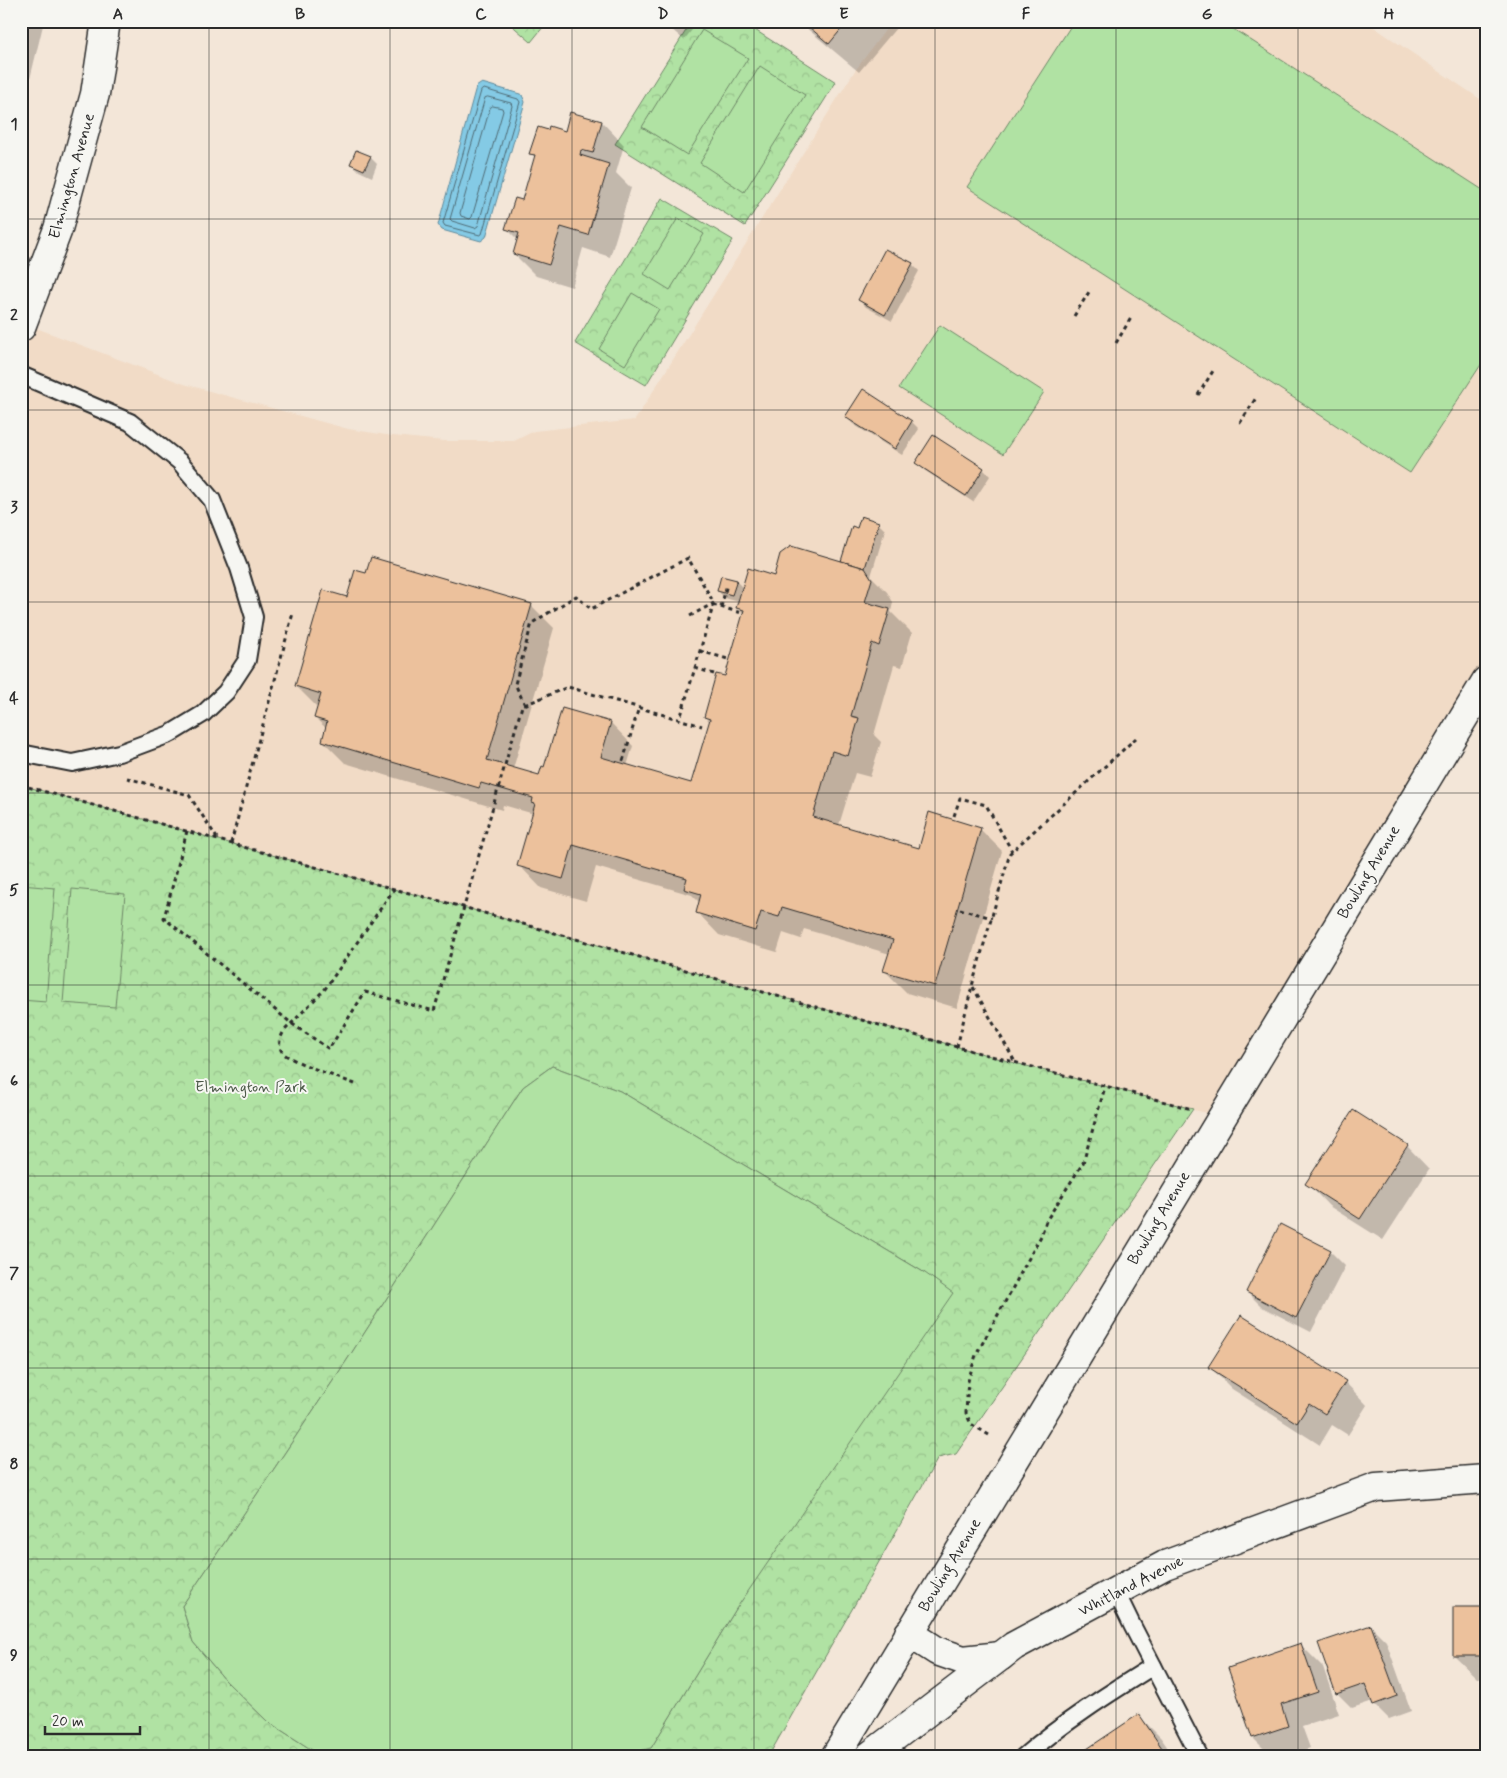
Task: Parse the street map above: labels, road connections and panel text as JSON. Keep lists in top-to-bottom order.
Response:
{
  "streets": {
    "street": ["Elmington Avenue", "Bowling Avenue", "Whitland Avenue"]
  },
  "parks": ["Elmington Park"],
  "scale_bar": "20 m",
  "grid": {
    "columns": [
      "A",
      "B",
      "C",
      "D",
      "E",
      "F",
      "G",
      "H"
    ],
    "rows": [
      "1",
      "2",
      "3",
      "4",
      "5",
      "6",
      "7",
      "8",
      "9"
    ]
  }
}
